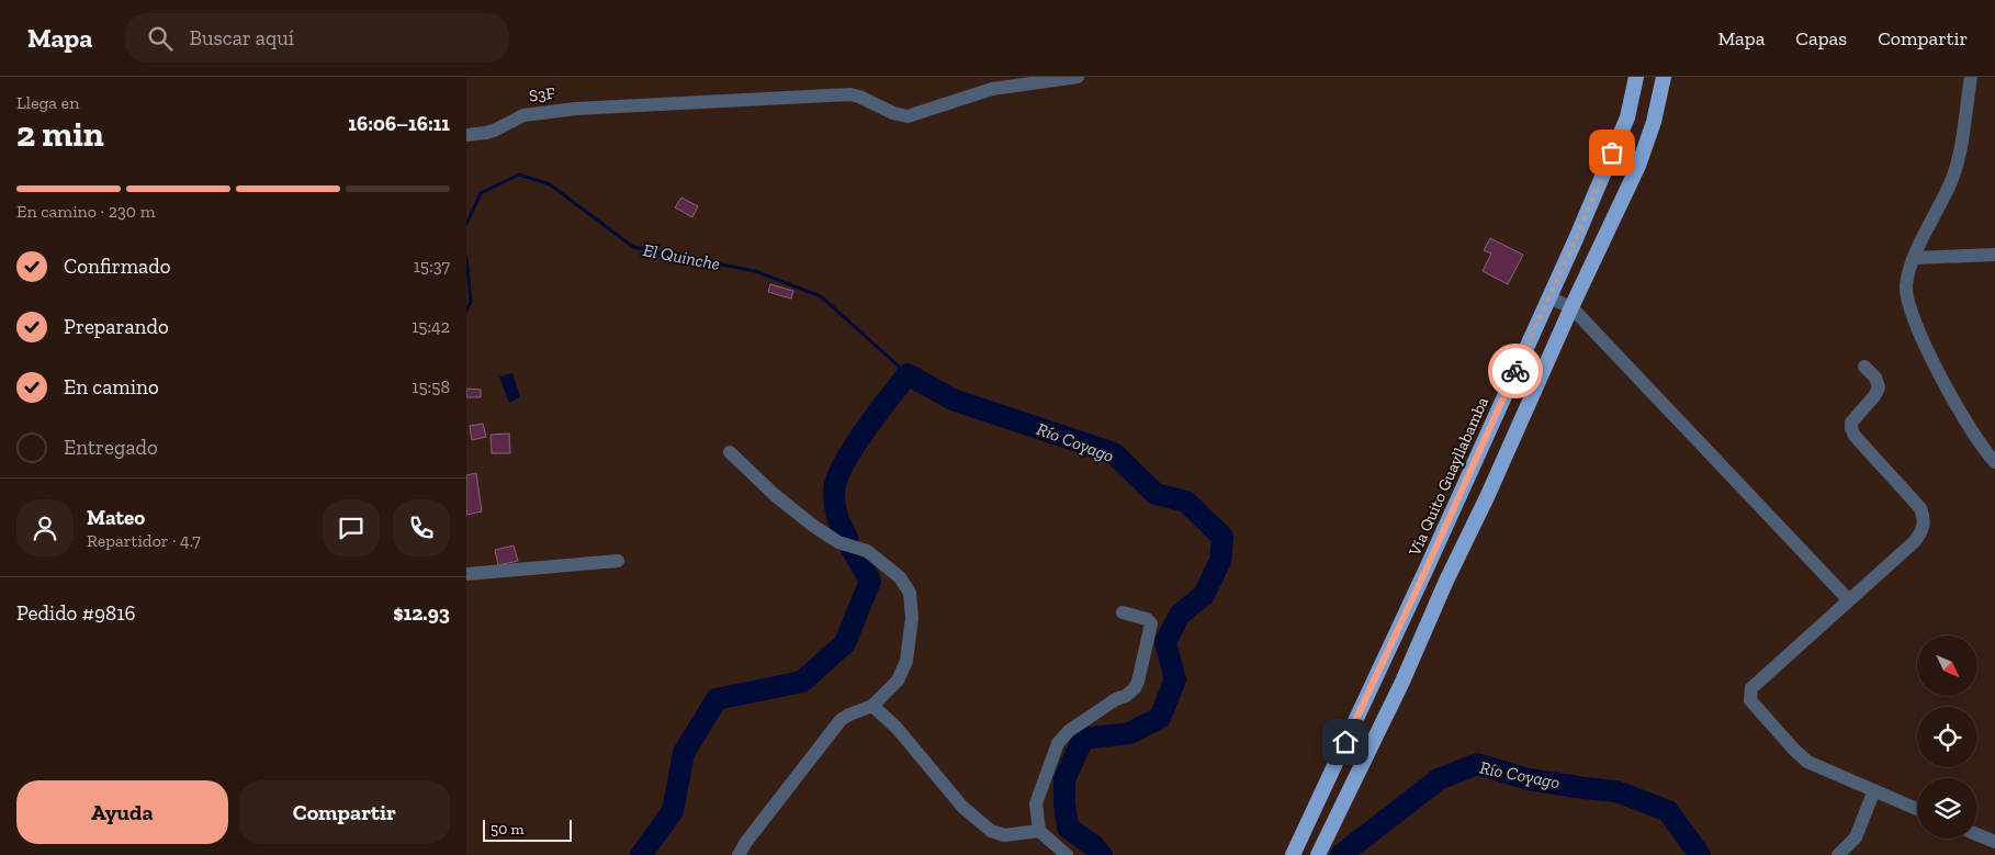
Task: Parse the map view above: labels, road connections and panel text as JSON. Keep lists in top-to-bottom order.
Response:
{
  "streets": {
    "highway": ["Vía Quito Guayllabamba"],
    "street": ["S3F"]
  },
  "water": ["El Quinche", "Río Coyago"],
  "scale_bar": "50 m",
  "north": "bottom right",
  "page": {
    "header": "Mapa",
    "search": "Buscar aquí",
    "nav": ["Mapa", "Capas", "Compartir"],
    "heading": ["2 min", "Llega en", "16:06–16:11"],
    "panel": [
      "Mateo",
      "Repartidor · 4.7",
      "Pedido #9816",
      "$12.93"
    ],
    "bar": "En camino · 230 m",
    "list": [
      ["Confirmado", "15:37"],
      ["Preparando", "15:42"],
      ["En camino", "15:58"],
      "Entregado"
    ],
    "buttons": ["Ayuda", "Compartir"],
    "scale": "50 m"
  }
}
